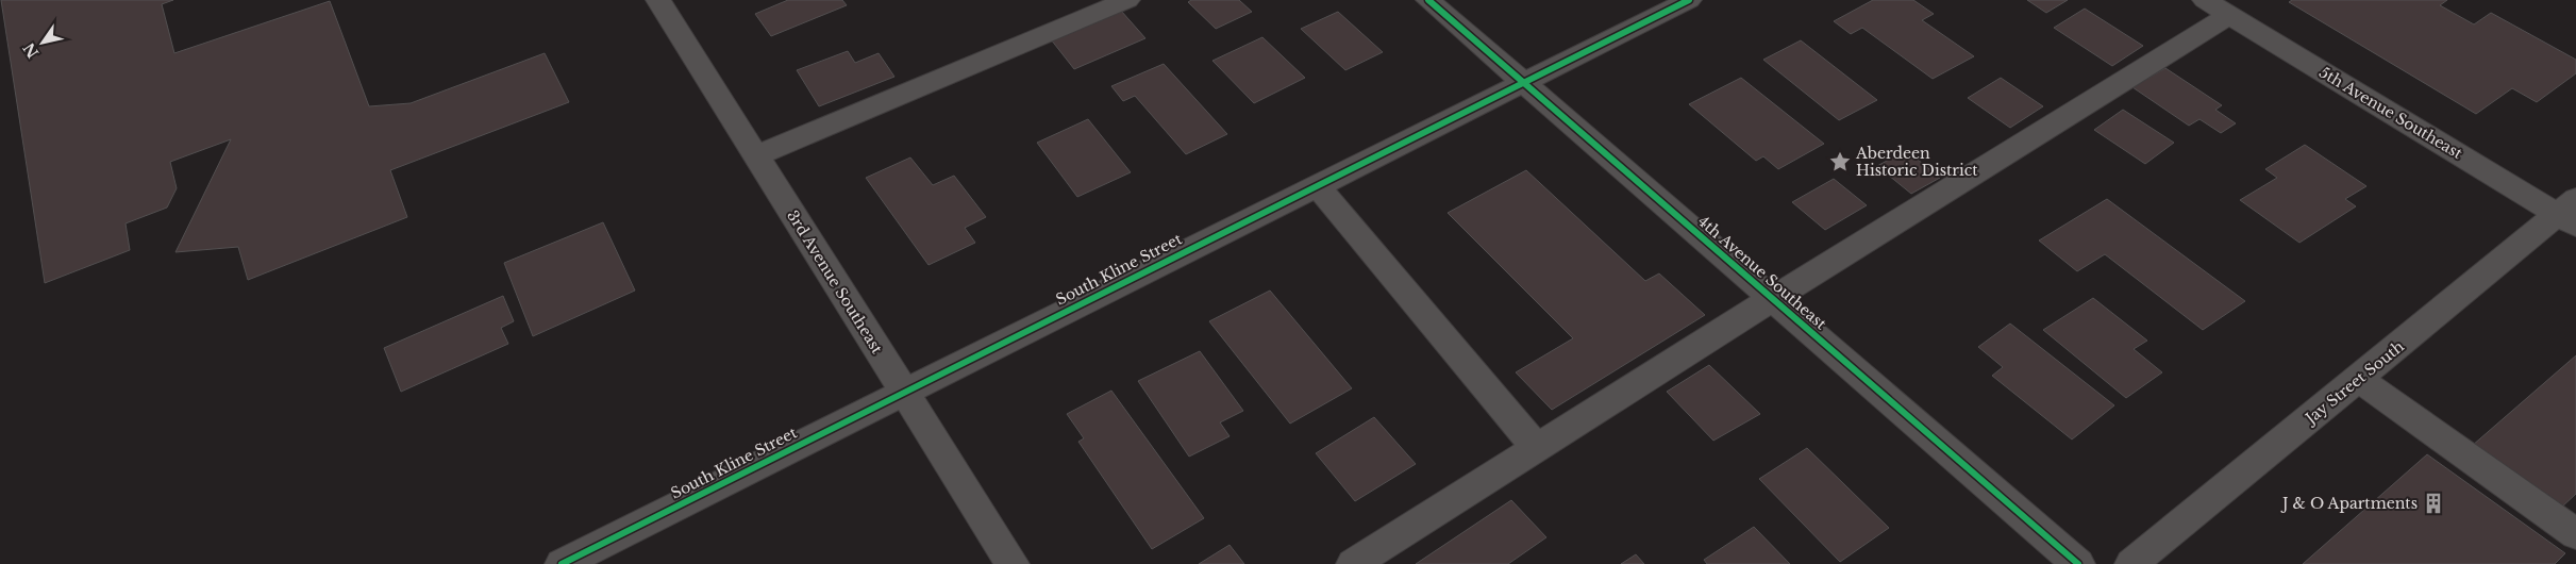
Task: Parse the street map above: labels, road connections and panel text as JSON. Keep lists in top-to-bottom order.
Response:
{
  "streets": {
    "street": [
      "5th Avenue Southeast",
      "South Kline Street",
      "4th Avenue Southeast",
      "3rd Avenue Southeast",
      "Jay Street South"
    ]
  },
  "crossings": [
    ["5th Avenue Southeast", "Jay Street South"],
    ["South Kline Street", "4th Avenue Southeast"],
    ["South Kline Street", "3rd Avenue Southeast"]
  ],
  "places": {
    "place": ["Aberdeen Historic District"],
    "building": ["J & O Apartments"]
  },
  "north": "bottom left"
}
